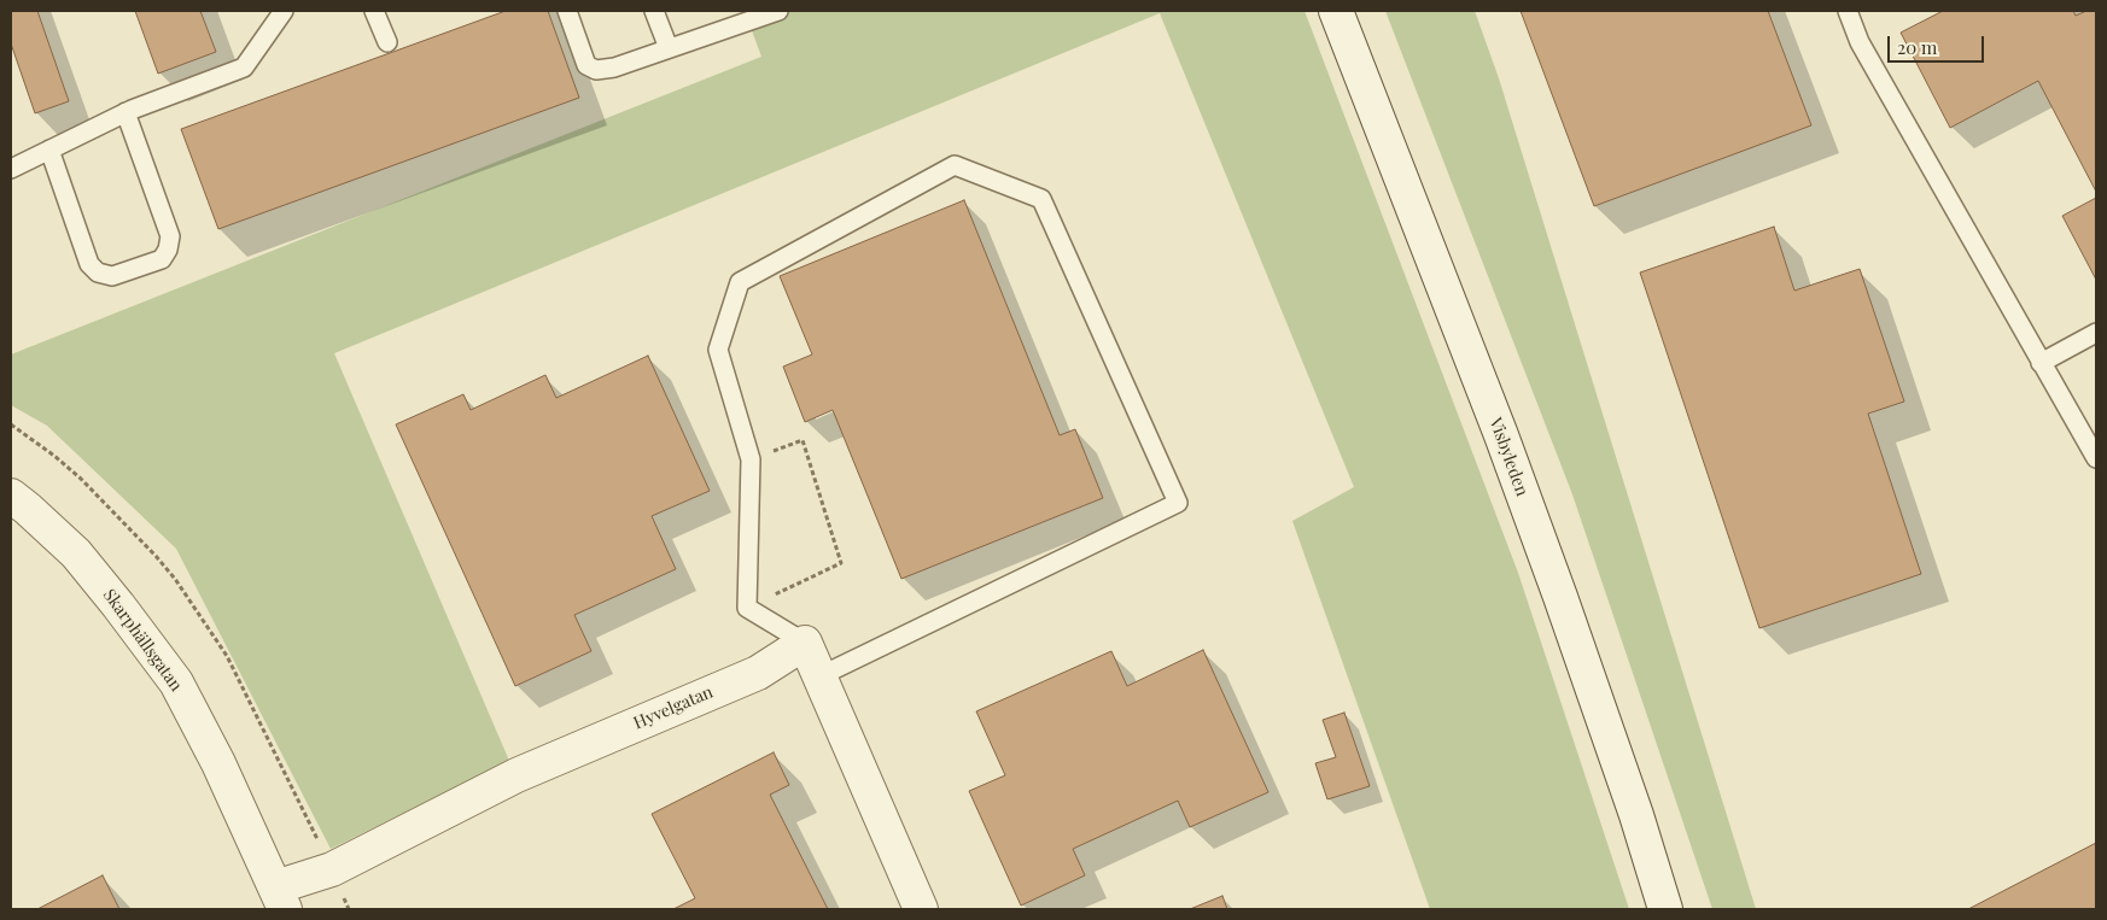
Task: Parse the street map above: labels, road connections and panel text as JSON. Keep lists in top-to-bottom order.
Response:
{
  "streets": {
    "street": ["Visbyleden", "Skarphällsgatan", "Hyvelgatan"]
  },
  "crossings": [
    ["Skarphällsgatan", "Hyvelgatan"]
  ],
  "scale_bar": "20 m"
}
